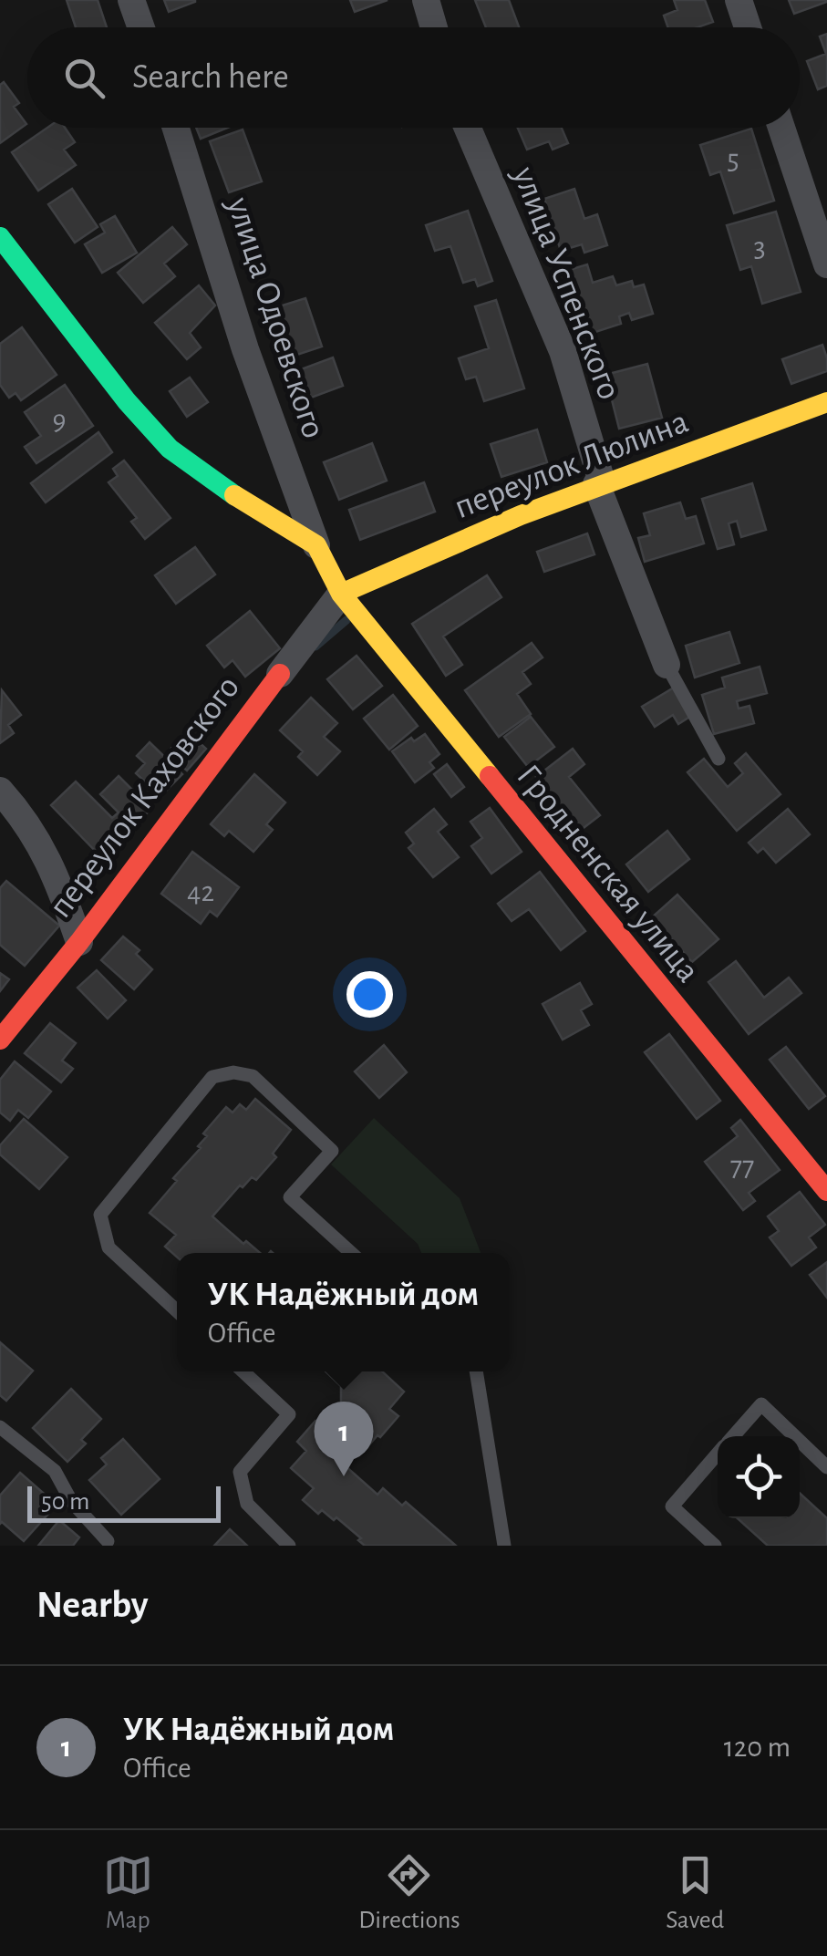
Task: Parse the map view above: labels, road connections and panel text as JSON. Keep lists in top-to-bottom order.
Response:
{
  "streets": {
    "street": [
      "улица Успенского",
      "улица Одоевского",
      "переулок Люлина",
      "переулок Каховского",
      "Гродненская улица"
    ]
  },
  "crossings": [
    ["улица Успенского", "переулок Люлина"],
    ["улица Одоевского", "Гродненская улица"],
    ["переулок Люлина", "переулок Каховского"],
    ["переулок Люлина", "Гродненская улица"],
    ["переулок Каховского", "Гродненская улица"]
  ],
  "house_numbers": [
    "5",
    "3",
    "9",
    "42",
    "77"
  ],
  "scale_bar": "50 m",
  "page": {
    "search": "Search here",
    "popup": ["УК Надёжный дом", "Office"],
    "pins": "1",
    "scale": "50 m",
    "heading": "Nearby",
    "list": [
      {
        "mark": "1",
        "name": "УК Надёжный дом",
        "note": "Office",
        "value": "120 m"
      }
    ],
    "nav": ["Map", "Directions", "Saved"]
  }
}
